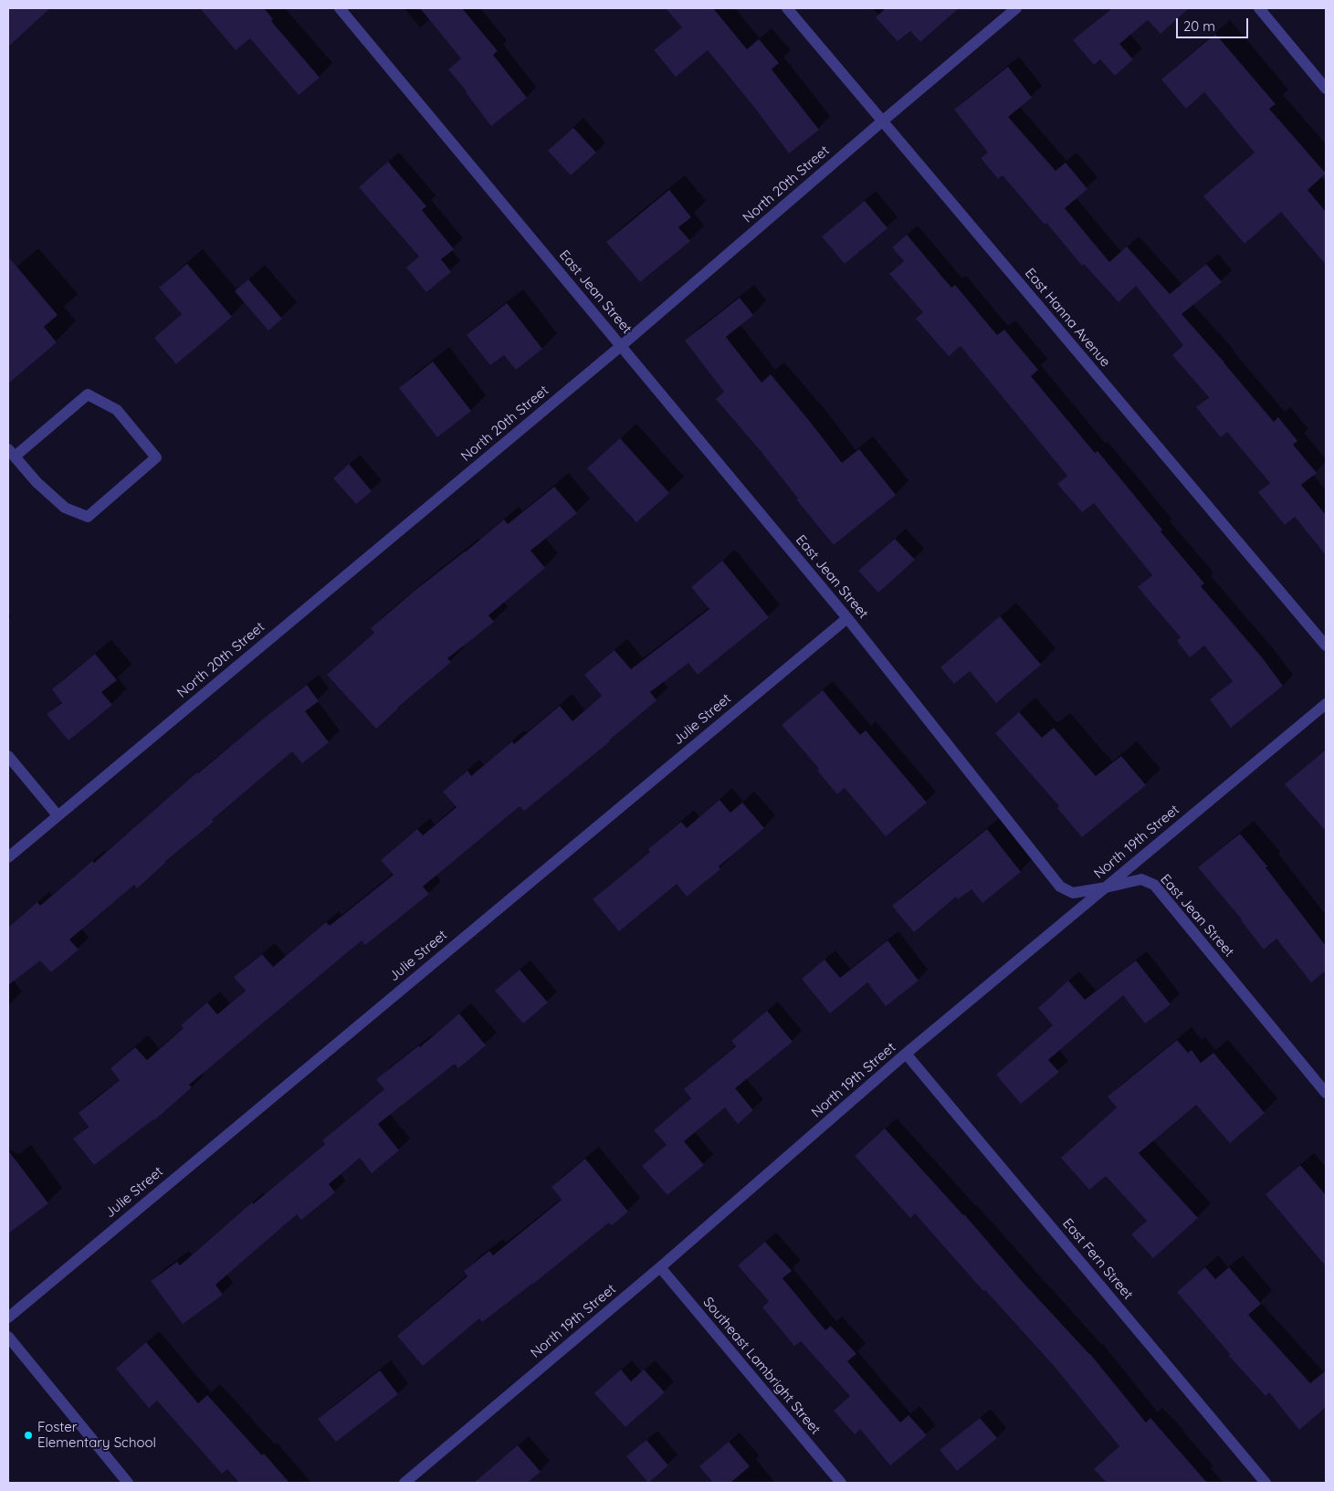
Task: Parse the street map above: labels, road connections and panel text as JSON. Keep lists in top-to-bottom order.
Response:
{
  "streets": {
    "street": [
      "North 20th Street",
      "East Jean Street",
      "East Hanna Avenue",
      "Julie Street",
      "North 19th Street",
      "East Fern Street",
      "Southeast Lambright Street"
    ]
  },
  "crossings": [
    ["North 20th Street", "East Jean Street"],
    ["North 20th Street", "East Hanna Avenue"],
    ["East Jean Street", "Julie Street"],
    ["East Jean Street", "North 19th Street"],
    ["North 19th Street", "East Fern Street"],
    ["North 19th Street", "Southeast Lambright Street"]
  ],
  "places": ["Foster Elementary School"],
  "scale_bar": "20 m"
}
